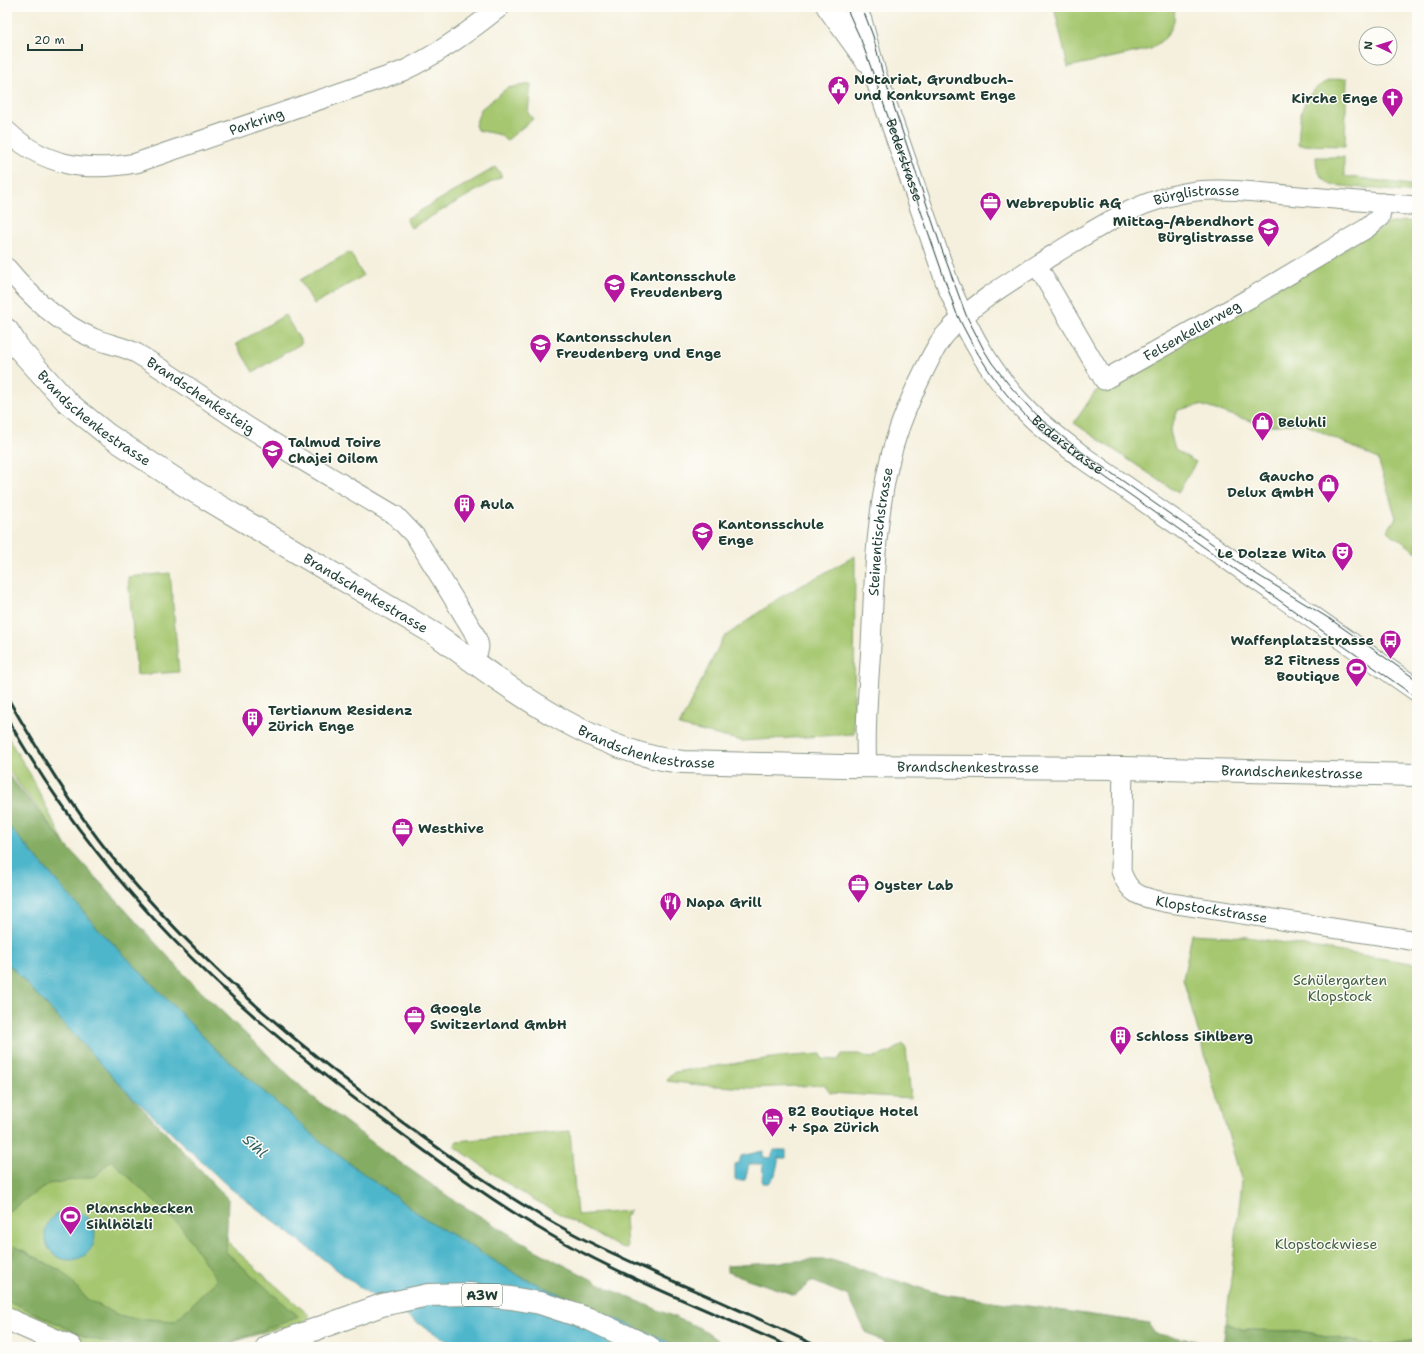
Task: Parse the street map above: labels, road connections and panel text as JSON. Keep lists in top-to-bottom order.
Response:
{
  "streets": {
    "main road": ["Bederstrasse", "Brandschenkestrasse", "A3W"],
    "street": [
      "Parkring",
      "Bürglistrasse",
      "Felsenkellerweg",
      "Brandschenkesteig",
      "Steinentischstrasse",
      "Klopstockstrasse"
    ]
  },
  "crossings": [
    ["Bederstrasse", "Bürglistrasse"],
    ["Bederstrasse", "Steinentischstrasse"],
    ["Bürglistrasse", "Felsenkellerweg"],
    ["Bürglistrasse", "Steinentischstrasse"],
    ["Brandschenkesteig", "Brandschenkestrasse"],
    ["Brandschenkestrasse", "Steinentischstrasse"],
    ["Brandschenkestrasse", "Klopstockstrasse"]
  ],
  "water": ["Sihl"],
  "parks": ["Schülergarten Klopstock", "Klopstockwiese"],
  "places": {
    "public building": ["Notariat, Grundbuch- und Konkursamt Enge"],
    "church": ["Kirche Enge"],
    "office": [
      "Webrepublic AG",
      "Westhive",
      "Oyster Lab",
      "Google Switzerland GmbH"
    ],
    "school or university": [
      "Mittag-/Abendhort Bürglistrasse",
      "Kantonsschule Freudenberg",
      "Kantonsschulen Freudenberg und Enge",
      "Talmud Toire Chajei Oilom",
      "Kantonsschule Enge"
    ],
    "shop": ["Beluhli", "Gaucho Delux GmbH"],
    "building": ["Aula", "Tertianum Residenz Zürich Enge", "Schloss Sihlberg"],
    "theatre": ["Le Dolzze Wita"],
    "bus stop": ["Waffenplatzstrasse"],
    "sports": ["82 Fitness Boutique", "Planschbecken Sihlhölzli"],
    "restaurant": ["Napa Grill"],
    "hotel": ["B2 Boutique Hotel + Spa Zürich"]
  },
  "scale_bar": "20 m",
  "north": "left"
}
